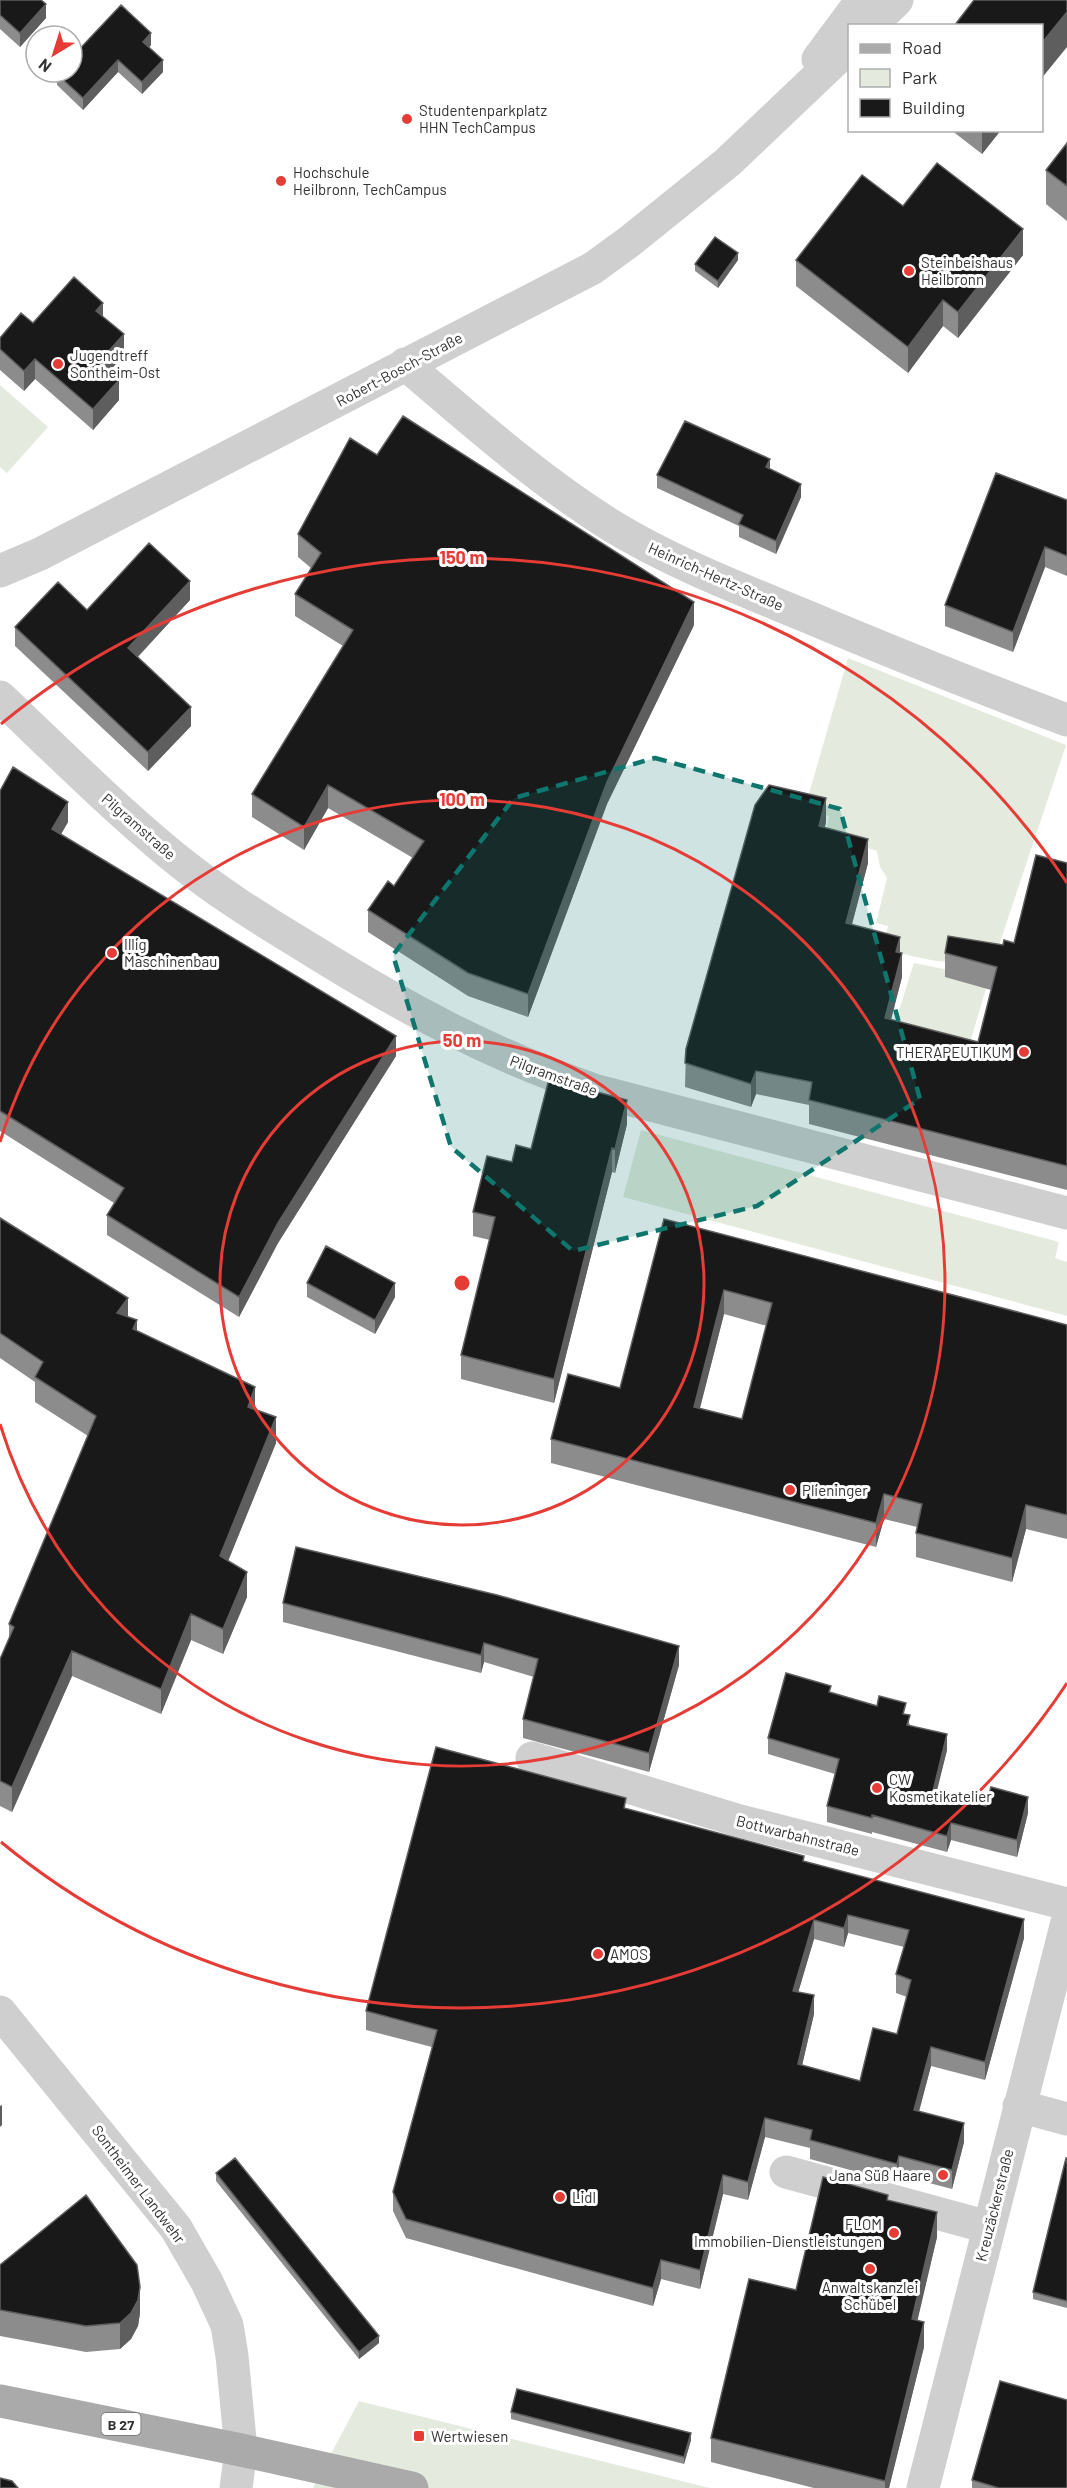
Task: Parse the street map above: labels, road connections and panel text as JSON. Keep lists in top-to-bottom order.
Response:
{
  "streets": {
    "main road": ["B 27"],
    "street": [
      "Robert-Bosch-Straße",
      "Heinrich-Hertz-Straße",
      "Pilgramstraße",
      "Bottwarbahnstraße",
      "Sontheimer Landwehr",
      "Kreuzäckerstraße"
    ]
  },
  "crossings": [
    ["Robert-Bosch-Straße", "Heinrich-Hertz-Straße"],
    ["Sontheimer Landwehr", "B 27"]
  ],
  "places": {
    "other": [
      "Studentenparkplatz HHN TechCampus",
      "Hochschule Heilbronn, TechCampus",
      "Steinbeishaus Heilbronn",
      "Jugendtreff Sontheim-Ost",
      "Illig Maschinenbau",
      "THERAPEUTIKUM",
      "Plieninger",
      "CW Kosmetikatelier",
      "AMOS",
      "Jana Süß Haare",
      "Lidl",
      "FLOM Immobilien-Dienstleistungen",
      "Anwaltskanzlei Schübel"
    ],
    "transit": ["Wertwiesen"]
  },
  "legend": ["Road", "Park", "Building"],
  "north": "bottom left",
  "rings": ["150 m", "100 m", "50 m"]
}
